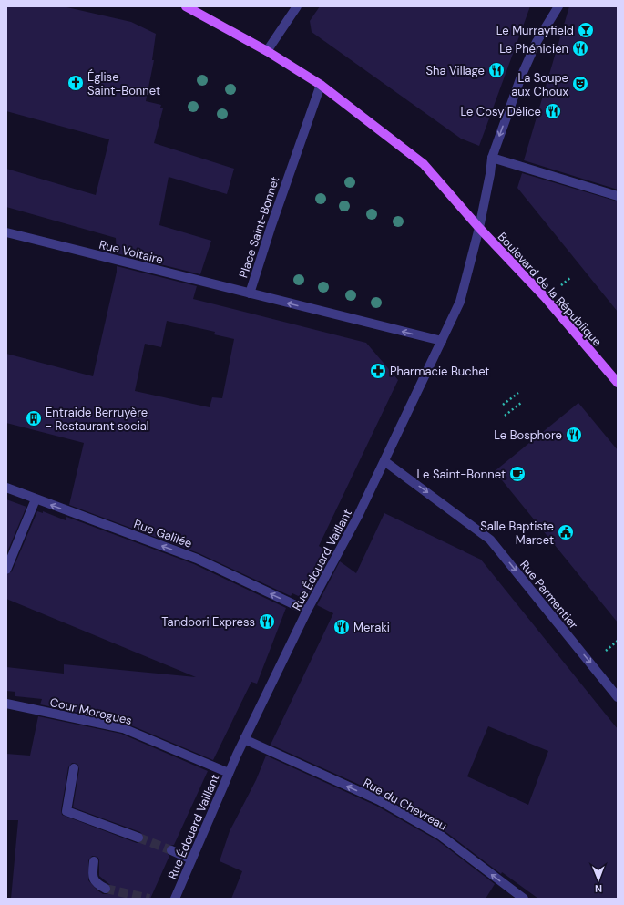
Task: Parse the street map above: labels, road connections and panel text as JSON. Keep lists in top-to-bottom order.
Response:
{
  "streets": {
    "main road": ["Boulevard de la République"],
    "street": [
      "Place Saint-Bonnet",
      "Rue Voltaire",
      "Rue Galilée",
      "Rue Édouard Vaillant",
      "Rue Parmentier",
      "Cour Morogues",
      "Rue du Chevreau"
    ]
  },
  "crossings": [
    ["Place Saint-Bonnet", "Rue Voltaire"],
    ["Place Saint-Bonnet", "Boulevard de la République"],
    ["Place Saint-Bonnet", "Rue Édouard Vaillant"],
    ["Boulevard de la République", "Rue Édouard Vaillant"],
    ["Rue Galilée", "Rue Édouard Vaillant"],
    ["Rue Édouard Vaillant", "Rue Parmentier"],
    ["Rue Édouard Vaillant", "Cour Morogues"],
    ["Rue Édouard Vaillant", "Rue du Chevreau"]
  ],
  "one_way": [
    "Place Saint-Bonnet",
    "Rue Galilée",
    "Rue Parmentier",
    "Rue du Chevreau"
  ],
  "places": {
    "bar": ["Le Murrayfield"],
    "restaurant": [
      "Le Phénicien",
      "Sha Village",
      "Le Cosy Délice",
      "Le Bosphore",
      "Tandoori Express",
      "Meraki"
    ],
    "church": ["Église Saint-Bonnet"],
    "theatre": ["La Soupe aux Choux"],
    "pharmacy": ["Pharmacie Buchet"],
    "building": ["Entraide Berruyère - Restaurant social"],
    "cafe": ["Le Saint-Bonnet"],
    "public building": ["Salle Baptiste Marcet"]
  },
  "north": "bottom"
}
